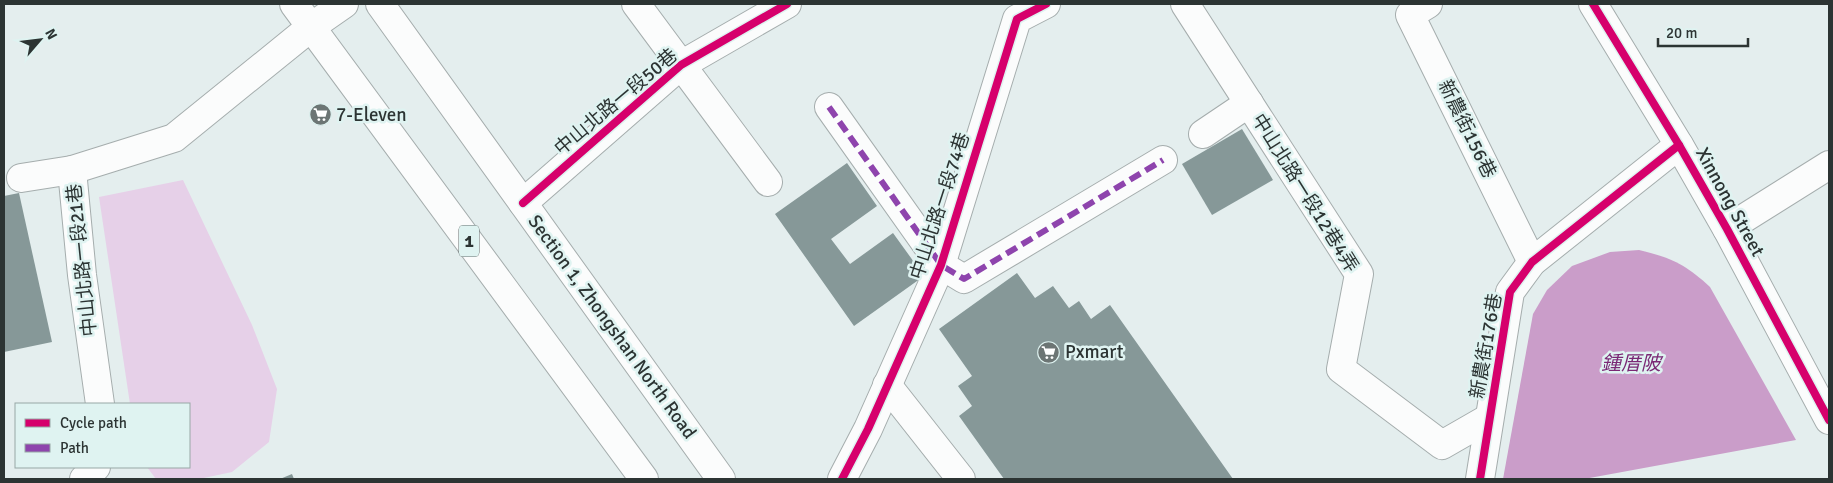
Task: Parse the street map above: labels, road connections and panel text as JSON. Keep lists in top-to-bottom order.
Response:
{
  "streets": {
    "street": [
      "中山北路一段50巷",
      "新農街156巷",
      "中山北路一段12巷4弄",
      "Xinnong Street",
      "中山北路一段74巷",
      "1",
      "中山北路一段21巷",
      "Section 1, Zhongshan North Road",
      "新農街176巷"
    ]
  },
  "crossings": [
    ["中山北路一段50巷", "Section 1, Zhongshan North Road"],
    ["新農街156巷", "新農街176巷"],
    ["中山北路一段12巷4弄", "新農街176巷"],
    ["Xinnong Street", "新農街176巷"],
    ["1", "中山北路一段21巷"]
  ],
  "water": ["鍾厝陂"],
  "places": {
    "supermarket": ["7-Eleven", "Pxmart"]
  },
  "legend": ["Cycle path", "Path"],
  "scale_bar": "20 m",
  "north": "top right"
}
